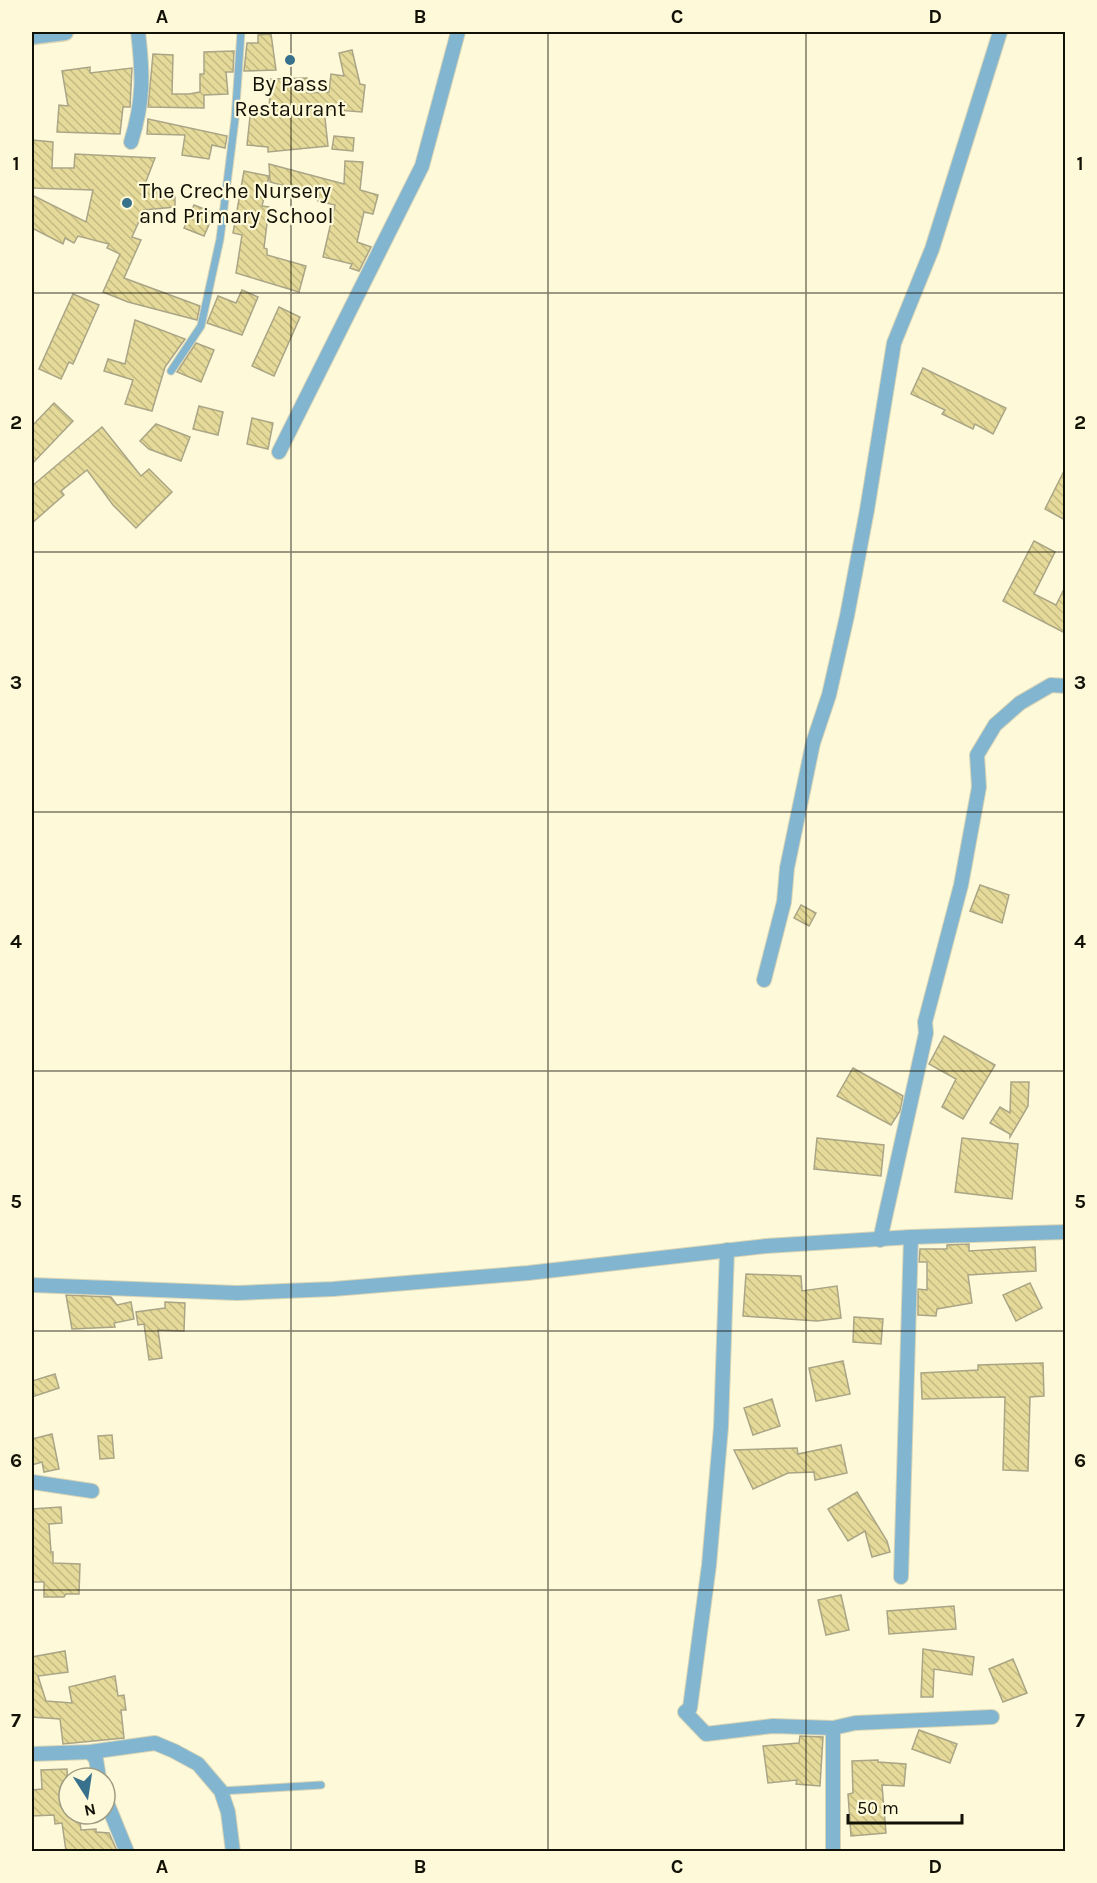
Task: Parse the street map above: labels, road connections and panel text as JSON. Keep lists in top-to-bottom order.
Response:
{
  "places": ["By Pass Restaurant", "The Creche Nursery and Primary School"],
  "scale_bar": "50 m",
  "north": "bottom",
  "grid": {
    "columns": [
      "A",
      "B",
      "C",
      "D"
    ],
    "rows": [
      "1",
      "2",
      "3",
      "4",
      "5",
      "6",
      "7"
    ]
  }
}
